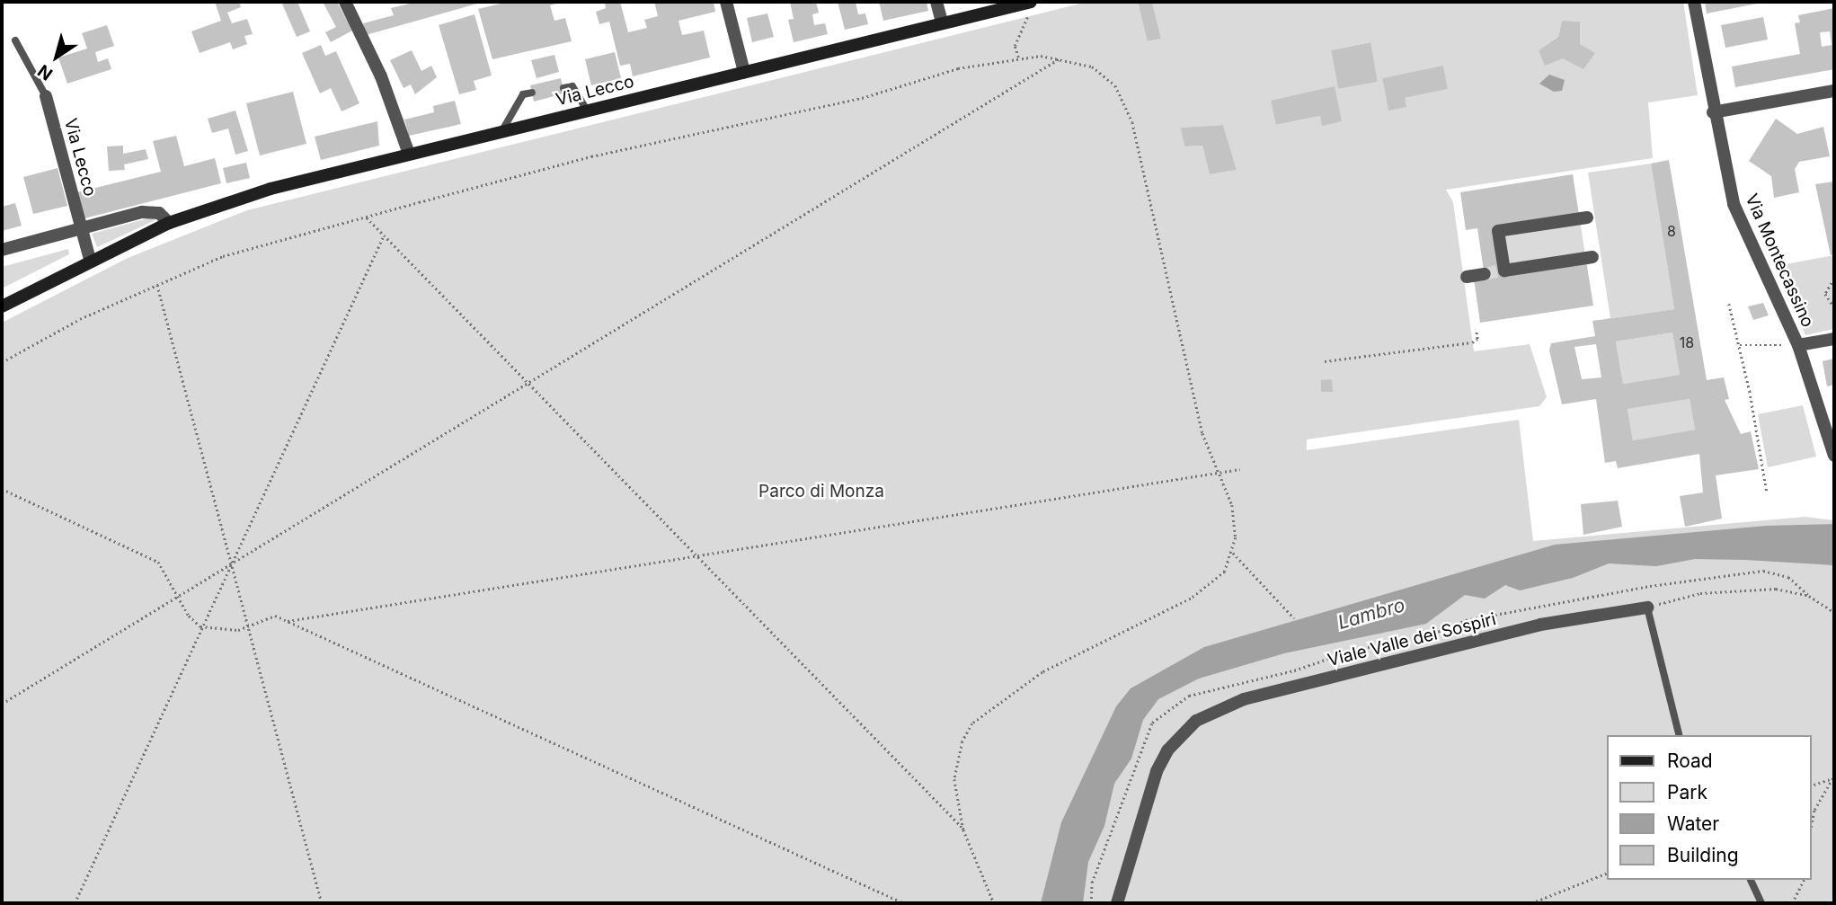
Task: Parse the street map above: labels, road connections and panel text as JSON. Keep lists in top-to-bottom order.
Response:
{
  "streets": {
    "main road": ["Via Lecco"],
    "street": ["Via Montecassino", "Viale Valle dei Sospiri"]
  },
  "water": ["Lambro"],
  "parks": ["Parco di Monza"],
  "house_numbers": ["8", "18"],
  "legend": [
    "Road",
    "Park",
    "Water",
    "Building"
  ],
  "north": "bottom left"
}
